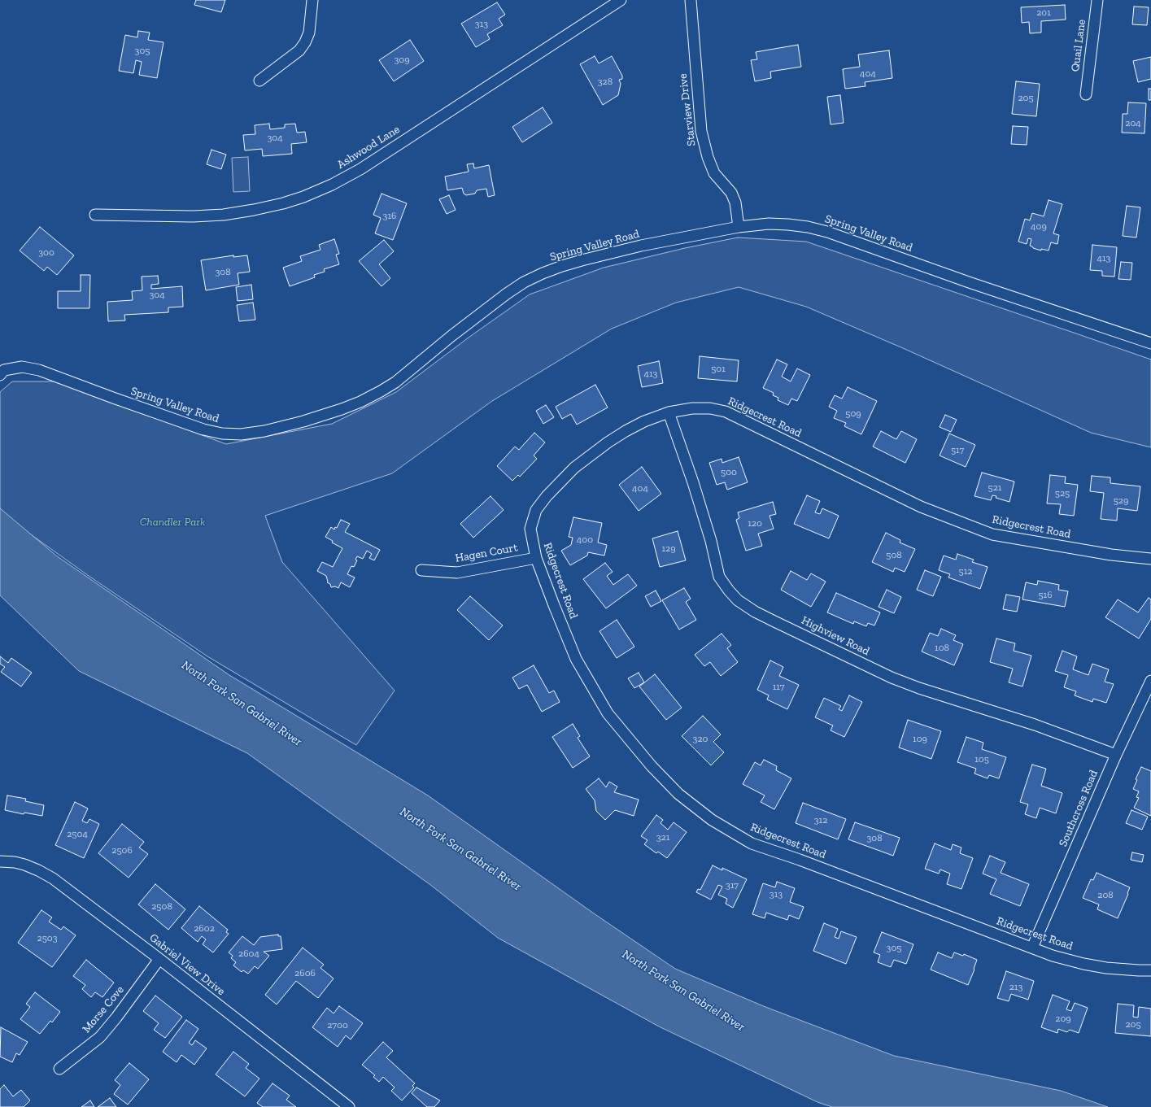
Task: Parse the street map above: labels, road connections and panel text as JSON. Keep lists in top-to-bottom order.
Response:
{
  "streets": {
    "street": [
      "Quail Lane",
      "Starview Drive",
      "Ashwood Lane",
      "Spring Valley Road",
      "Ridgecrest Road",
      "Hagen Court",
      "Highview Road",
      "Southcross Road",
      "Gabriel View Drive",
      "Morse Cove"
    ]
  },
  "crossings": [
    ["Starview Drive", "Spring Valley Road"],
    ["Ridgecrest Road", "Hagen Court"],
    ["Ridgecrest Road", "Highview Road"],
    ["Ridgecrest Road", "Southcross Road"],
    ["Highview Road", "Southcross Road"],
    ["Gabriel View Drive", "Morse Cove"]
  ],
  "water": ["North Fork San Gabriel River"],
  "parks": ["Chandler Park"],
  "house_numbers": [
    "201",
    "313",
    "305",
    "309",
    "404",
    "328",
    "205",
    "204",
    "304",
    "316",
    "409",
    "300",
    "413",
    "308",
    "304",
    "501",
    "413",
    "509",
    "517",
    "500",
    "521",
    "404",
    "525",
    "529",
    "120",
    "400",
    "129",
    "508",
    "512",
    "516",
    "108",
    "117",
    "320",
    "109",
    "105",
    "312",
    "2504",
    "321",
    "308",
    "2506",
    "317",
    "313",
    "208",
    "2508",
    "2602",
    "2503",
    "305",
    "2604",
    "2606",
    "213",
    "209",
    "205",
    "2700"
  ]
}
